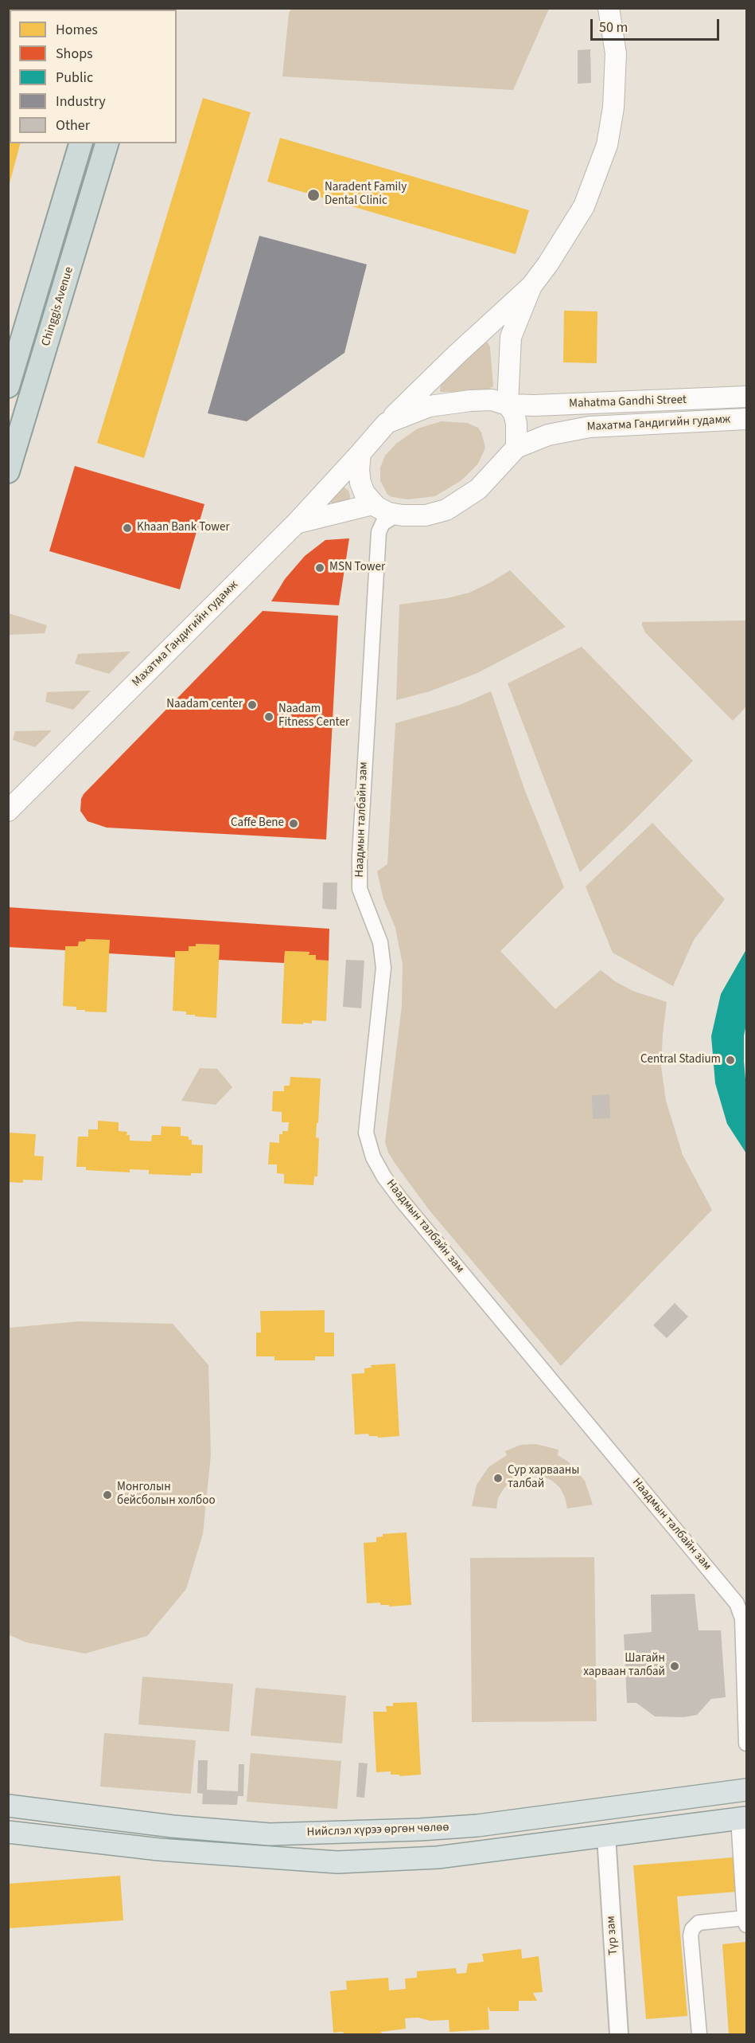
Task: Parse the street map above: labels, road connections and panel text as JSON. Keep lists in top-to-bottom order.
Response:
{
  "streets": {
    "highway": ["Chinggis Avenue"],
    "main road": ["Mahatma Gandhi Street", "Махатма Гандигийн гудамж", "Нийслэл хүрээ өргөн чөлөө"],
    "street": ["Наадмын талбайн зам", "Түр зам"]
  },
  "crossings": [
    ["Mahatma Gandhi Street", "Махатма Гандигийн гудамж"],
    ["Mahatma Gandhi Street", "Наадмын талбайн зам"],
    ["Махатма Гандигийн гудамж", "Наадмын талбайн зам"]
  ],
  "places": [
    "Naradent Family Dental Clinic",
    "Khaan Bank Tower",
    "MSN Tower",
    "Naadam center",
    "Naadam Fitness Center",
    "Caffe Bene",
    "Central Stadium",
    "Сур харвааны талбай",
    "Монголын бейсболын холбоо",
    "Шагайн харваан талбай"
  ],
  "legend": [
    "Homes",
    "Shops",
    "Public",
    "Industry",
    "Other"
  ],
  "scale_bar": "50 m"
}
